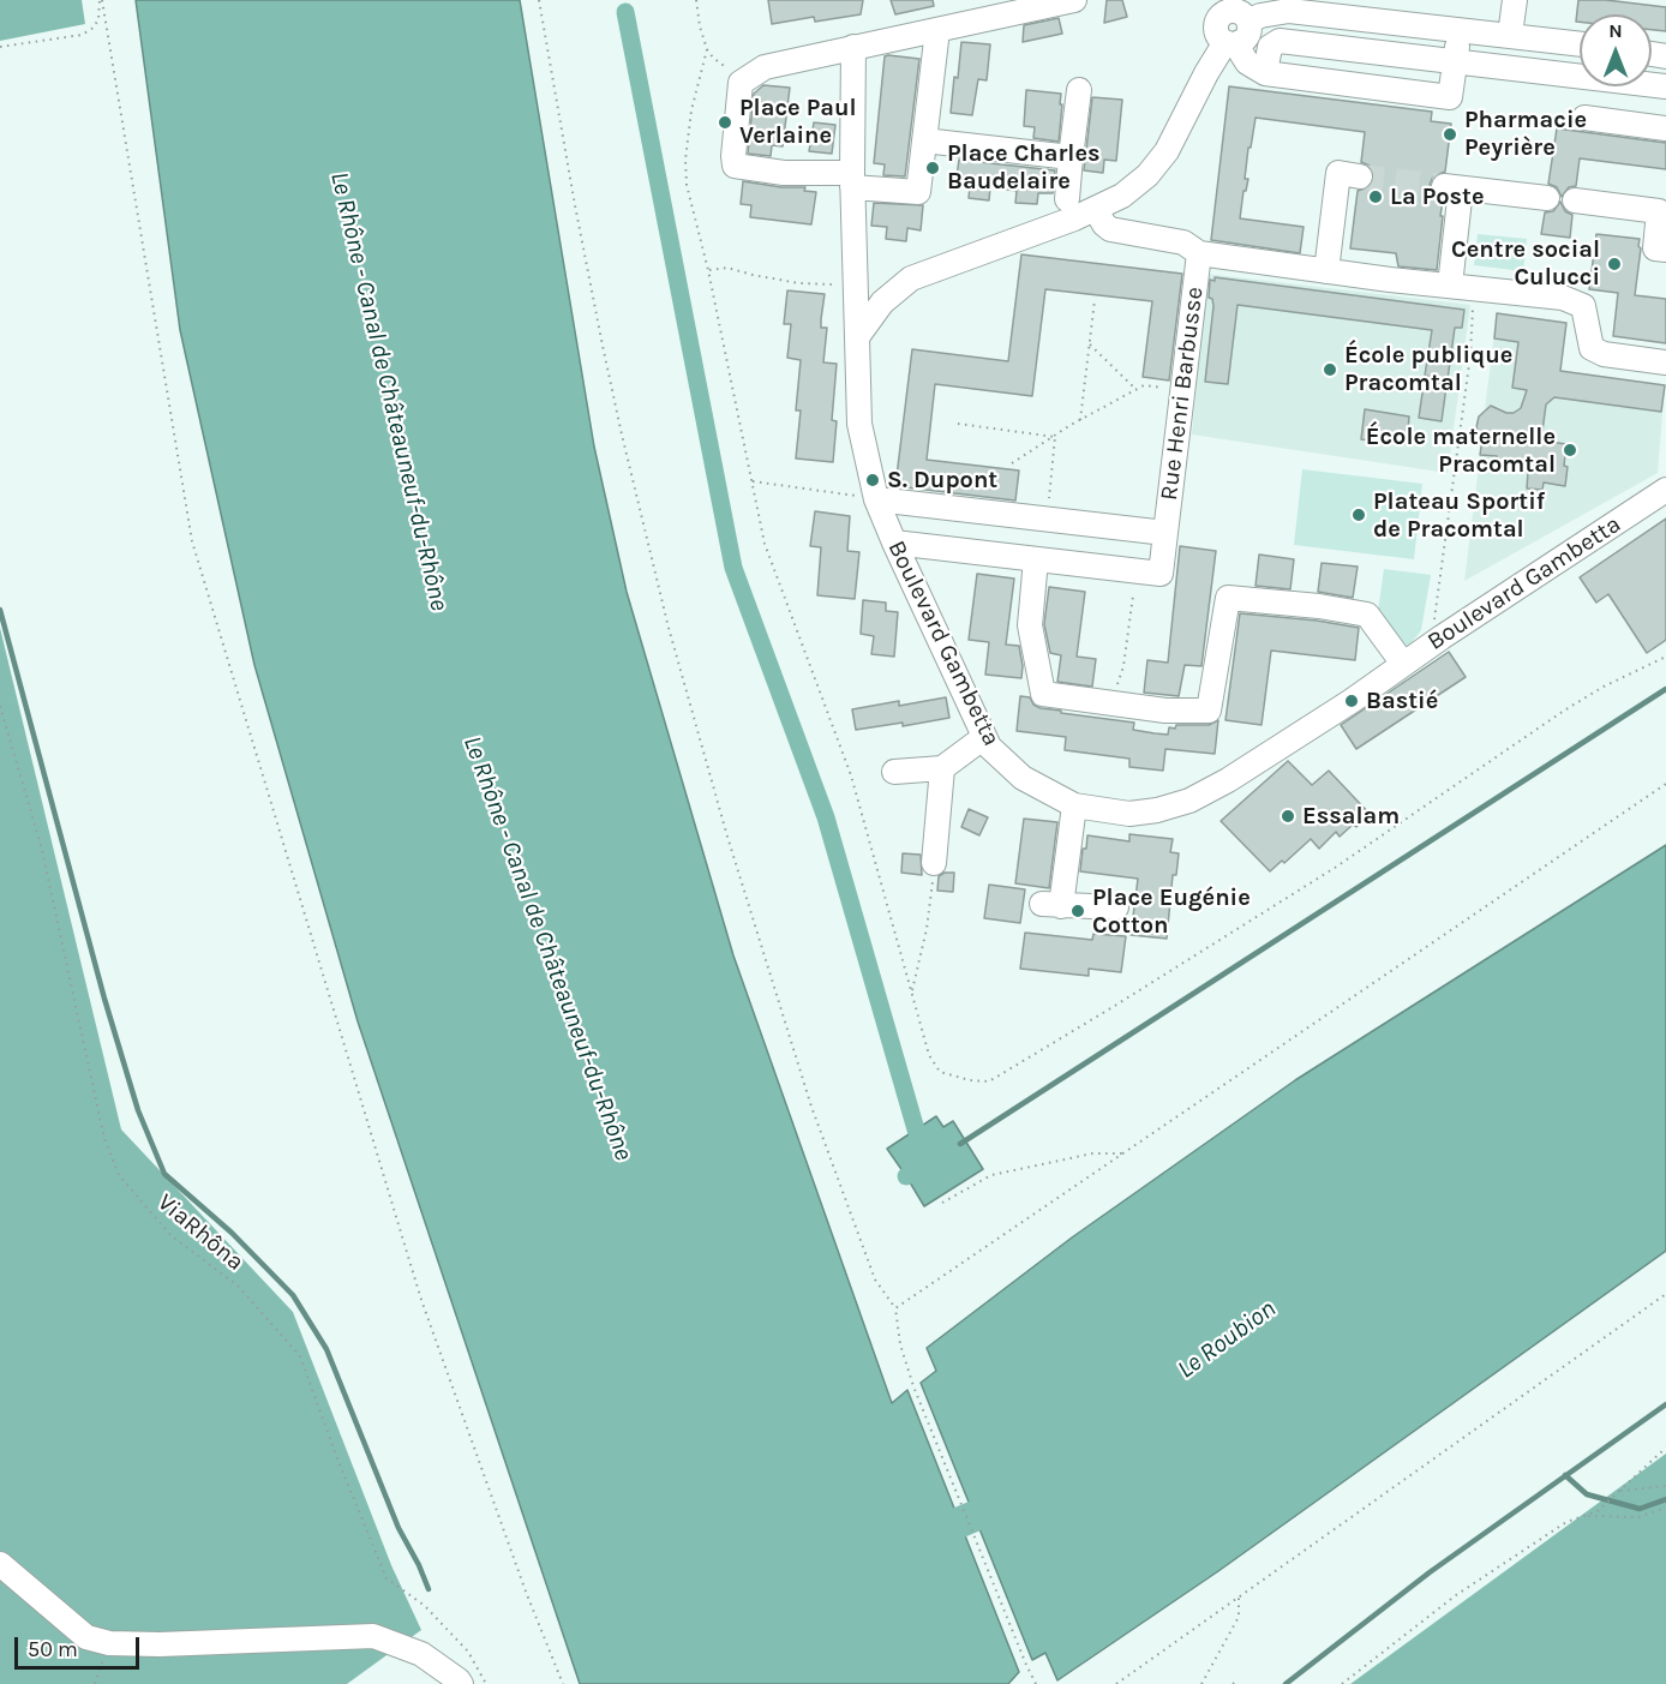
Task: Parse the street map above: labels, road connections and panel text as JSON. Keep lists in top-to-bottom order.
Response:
{
  "streets": {
    "street": ["Rue Henri Barbusse", "Boulevard Gambetta"],
    "path": ["ViaRhôna"]
  },
  "water": ["Le Rhône - Canal de Châteauneuf-du-Rhône", "Le Roubion"],
  "places": [
    "Place Paul Verlaine",
    "Pharmacie Peyrière",
    "Place Charles Baudelaire",
    "La Poste",
    "Centre social Culucci",
    "École publique Pracomtal",
    "École maternelle Pracomtal",
    "S. Dupont",
    "Plateau Sportif de Pracomtal",
    "Bastié",
    "Essalam",
    "Place Eugénie Cotton"
  ],
  "scale_bar": "50 m",
  "north": "top"
}
